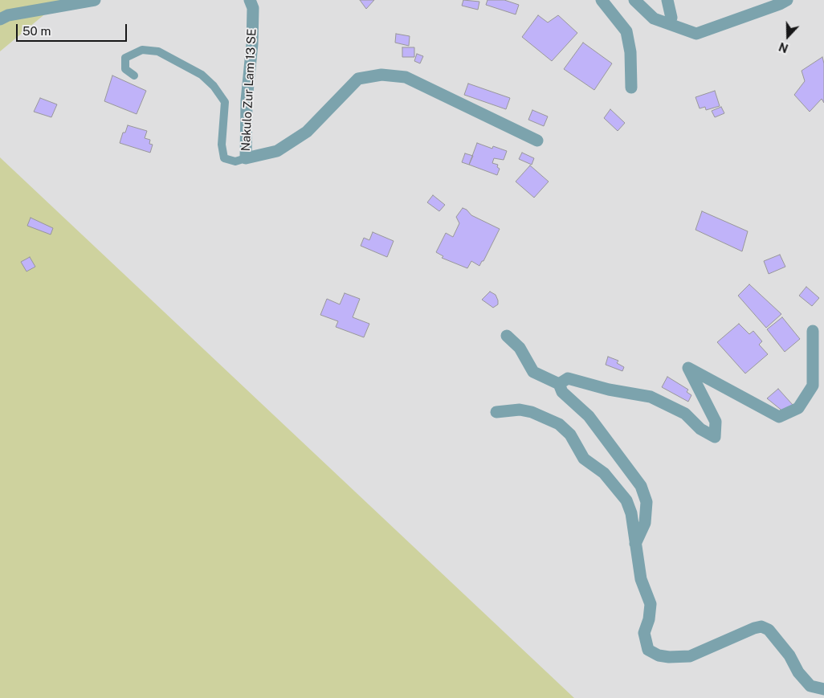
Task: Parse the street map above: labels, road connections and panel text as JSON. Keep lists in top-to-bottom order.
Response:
{
  "streets": {
    "street": ["Nakulo Zur Lam 13 SE"]
  },
  "scale_bar": "50 m",
  "north": "bottom"
}
